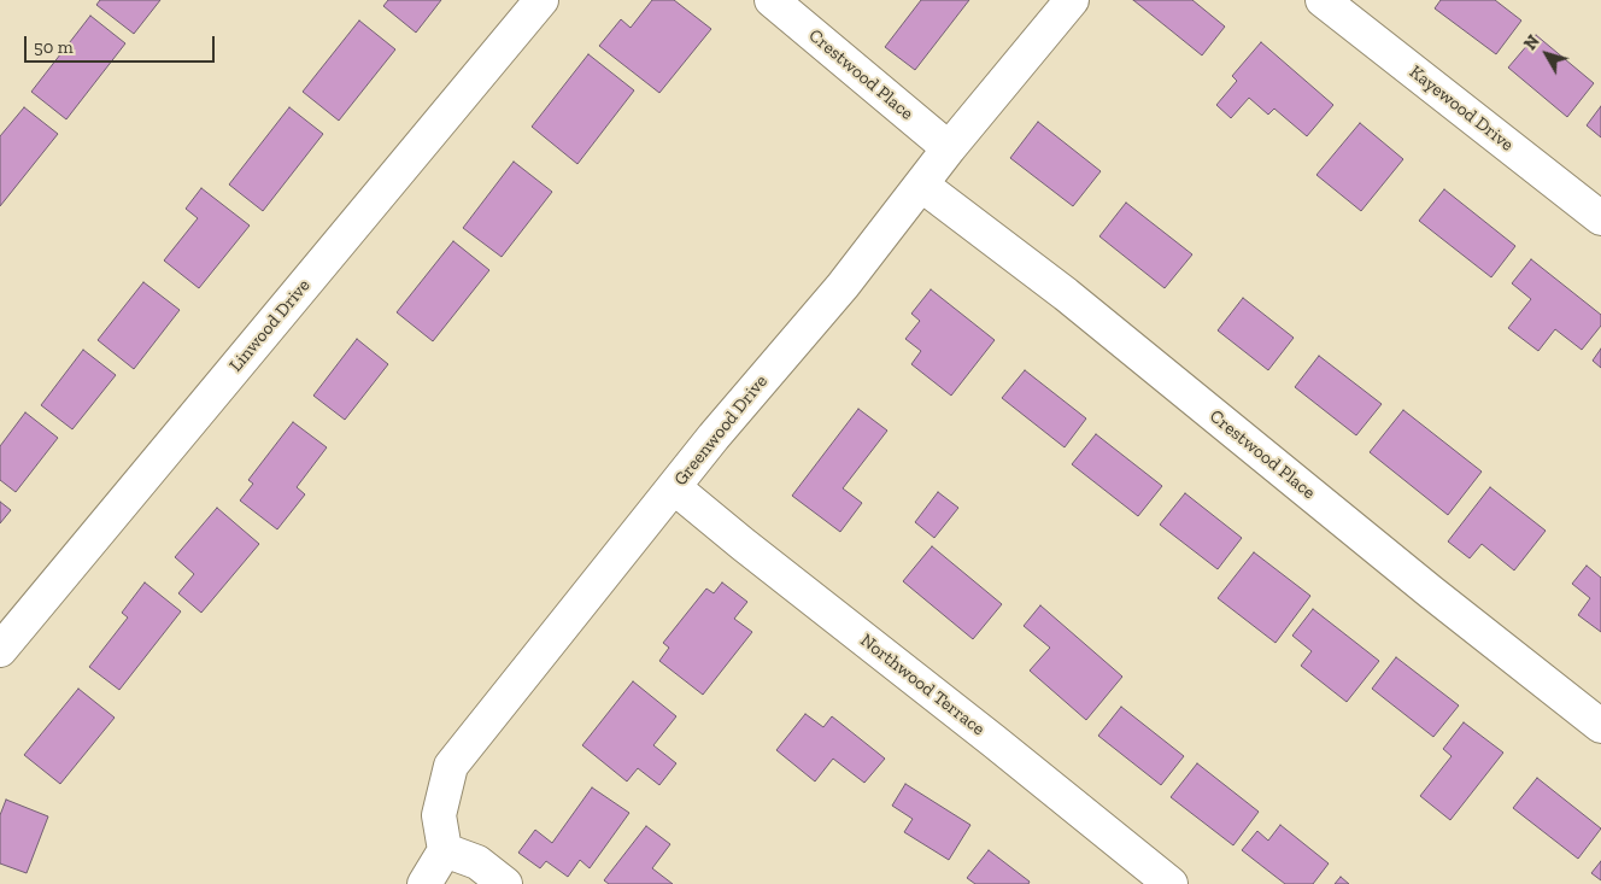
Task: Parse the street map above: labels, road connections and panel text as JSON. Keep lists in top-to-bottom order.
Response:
{
  "streets": {
    "street": [
      "Crestwood Place",
      "Kayewood Drive",
      "Linwood Drive",
      "Greenwood Drive",
      "Northwood Terrace"
    ]
  },
  "crossings": [
    ["Crestwood Place", "Greenwood Drive"],
    ["Greenwood Drive", "Northwood Terrace"]
  ],
  "scale_bar": "50 m",
  "north": "top left"
}
